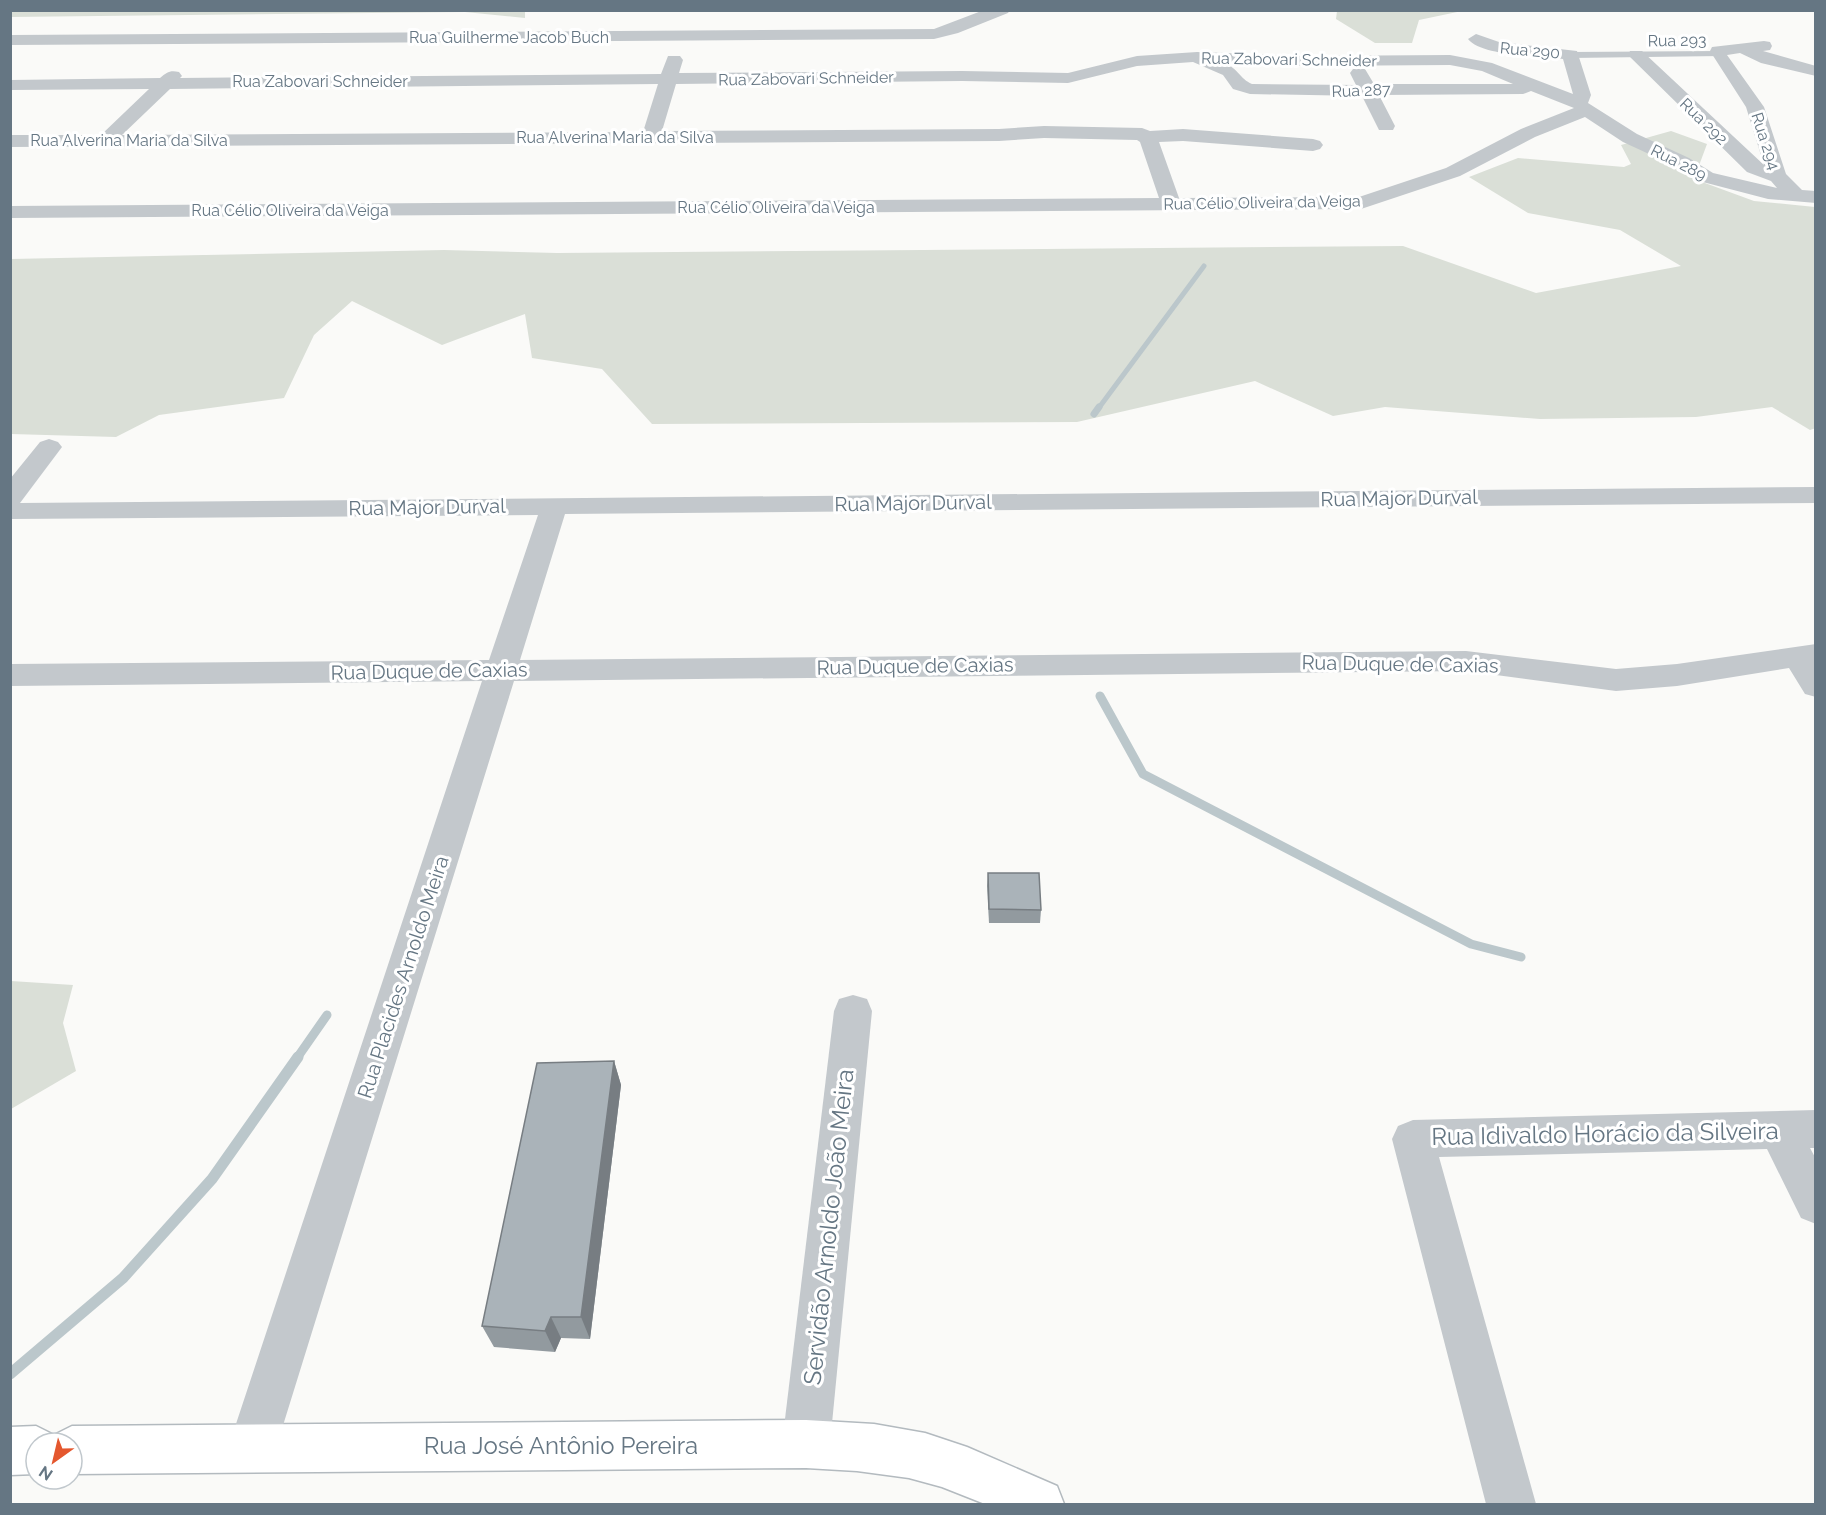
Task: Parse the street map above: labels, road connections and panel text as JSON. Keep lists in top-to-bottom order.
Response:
{
  "streets": {
    "main road": ["Rua José Antônio Pereira"],
    "street": [
      "Rua Guilherme Jacob Buch",
      "Rua 290",
      "Rua Zabovari Schneider",
      "Rua 287",
      "Rua 292",
      "Rua Alverina Maria da Silva",
      "Rua 294",
      "Rua 289",
      "Rua Célio Oliveira da Veiga",
      "Rua Major Durval",
      "Rua Duque de Caxias",
      "Rua Placides Arnoldo Meira",
      "Rua Idivaldo Horácio da Silveira",
      "Servidão Arnoldo João Meira"
    ],
    "lane": ["Rua 293"]
  },
  "crossings": [
    ["Rua 293", "Rua 290"],
    ["Rua 293", "Rua 292"],
    ["Rua 293", "Rua 294"],
    ["Rua 290", "Rua Zabovari Schneider"],
    ["Rua 290", "Rua 289"],
    ["Rua 290", "Rua Célio Oliveira da Veiga"],
    ["Rua Zabovari Schneider", "Rua 287"],
    ["Rua Zabovari Schneider", "Rua 289"],
    ["Rua Zabovari Schneider", "Rua Célio Oliveira da Veiga"],
    ["Rua 292", "Rua 294"],
    ["Rua 294", "Rua 289"],
    ["Rua 289", "Rua Célio Oliveira da Veiga"],
    ["Rua Major Durval", "Rua Placides Arnoldo Meira"],
    ["Rua Duque de Caxias", "Rua Placides Arnoldo Meira"],
    ["Rua Placides Arnoldo Meira", "Rua José Antônio Pereira"],
    ["Servidão Arnoldo João Meira", "Rua José Antônio Pereira"]
  ],
  "north": "bottom left"
}
